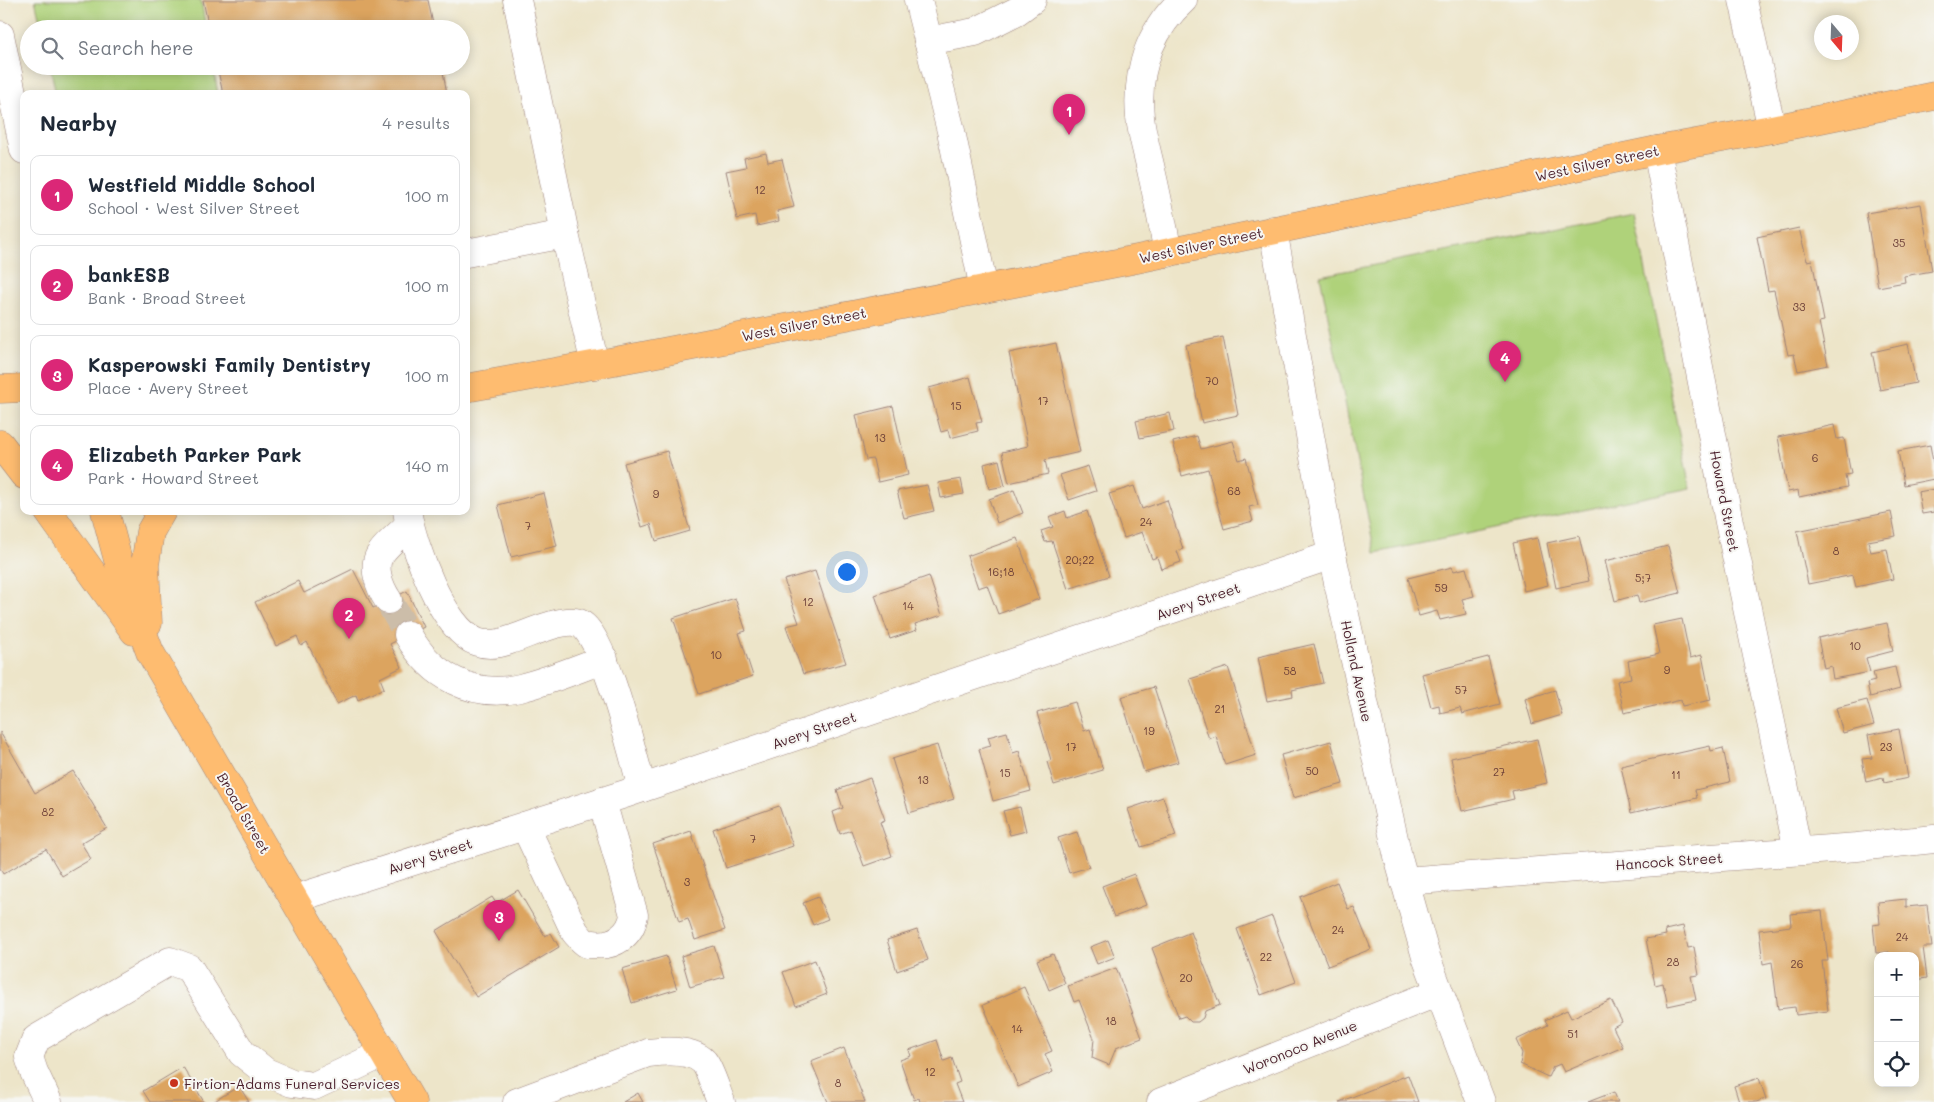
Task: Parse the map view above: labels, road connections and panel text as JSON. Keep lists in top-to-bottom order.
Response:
{
  "streets": {
    "main road": ["West Silver Street", "Broad Street"],
    "street": [
      "Howard Street",
      "Avery Street",
      "Holland Avenue",
      "Hancock Street",
      "Woronoco Avenue"
    ]
  },
  "crossings": [
    ["West Silver Street", "Howard Street"],
    ["West Silver Street", "Holland Avenue"],
    ["Howard Street", "Hancock Street"],
    ["Avery Street", "Holland Avenue"],
    ["Avery Street", "Broad Street"],
    ["Holland Avenue", "Hancock Street"],
    ["Holland Avenue", "Woronoco Avenue"]
  ],
  "places": ["Firtion-Adams Funeral Services"],
  "house_numbers": [
    "12",
    "35",
    "33",
    "70",
    "17",
    "15",
    "13",
    "6",
    "68",
    "9",
    "24",
    "7",
    "8",
    "20;22",
    "16;18",
    "5;7",
    "59",
    "12",
    "14",
    "10",
    "10",
    "9",
    "58",
    "57",
    "21",
    "19",
    "17",
    "23",
    "50",
    "27",
    "15",
    "11",
    "13",
    "82",
    "7",
    "3",
    "24",
    "24",
    "22",
    "28",
    "26",
    "20",
    "18",
    "14",
    "51",
    "12",
    "8"
  ],
  "north": "bottom",
  "page": {
    "search": "Search here",
    "heading": ["Nearby", "4 results"],
    "pins": [
      "1",
      "4",
      "2",
      "3"
    ],
    "list": [
      {
        "mark": "1",
        "name": "Westfield Middle School",
        "note": "School · West Silver Street",
        "value": "100 m"
      },
      {
        "mark": "2",
        "name": "bankESB",
        "note": "Bank · Broad Street",
        "value": "100 m"
      },
      {
        "mark": "3",
        "name": "Kasperowski Family Dentistry",
        "note": "Place · Avery Street",
        "value": "100 m"
      },
      {
        "mark": "4",
        "name": "Elizabeth Parker Park",
        "note": "Park · Howard Street",
        "value": "140 m"
      }
    ],
    "map_buttons": ["+", "−"]
  }
}
